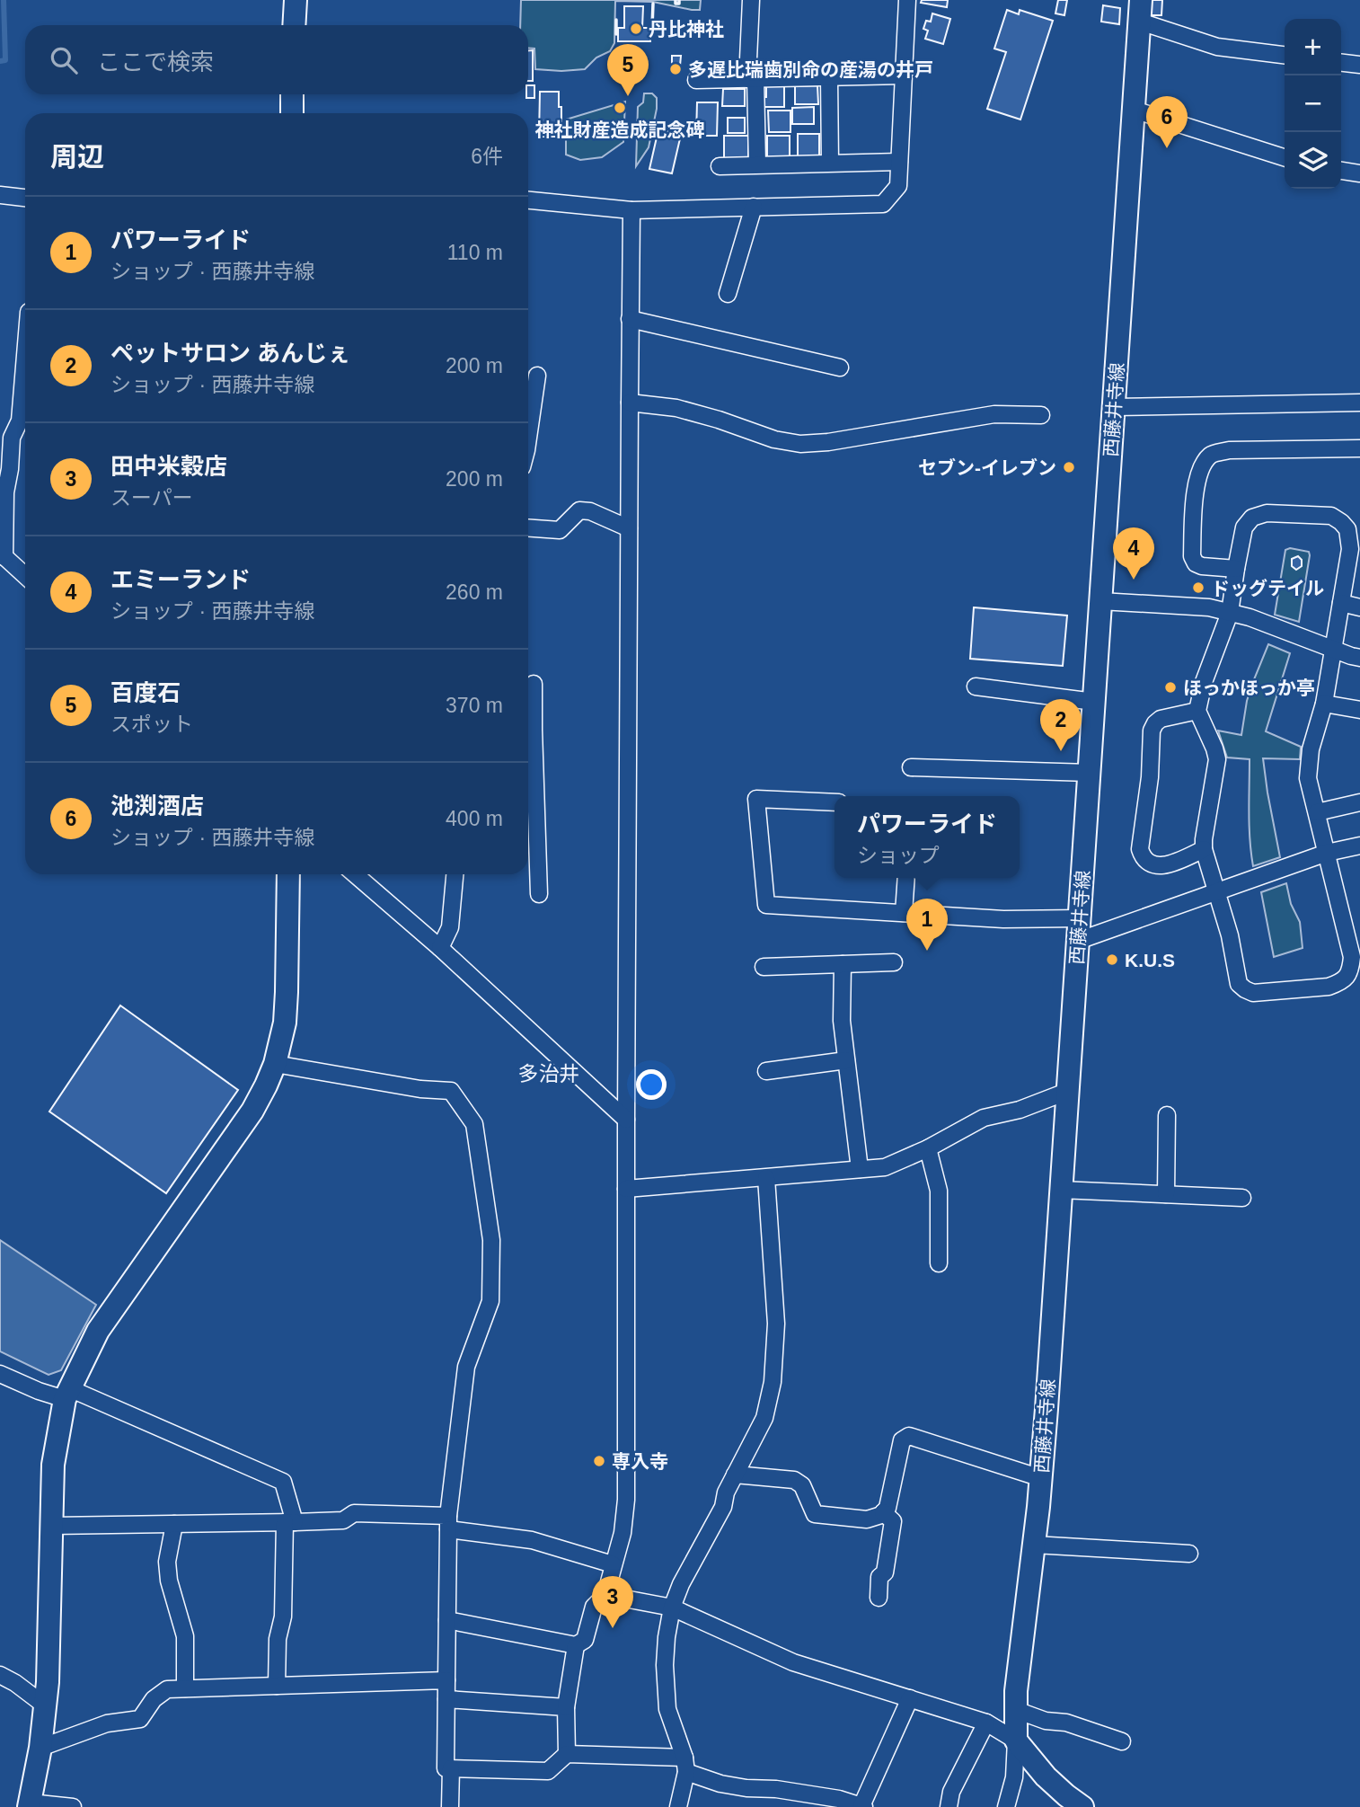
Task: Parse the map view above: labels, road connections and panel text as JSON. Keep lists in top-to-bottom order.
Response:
{
  "streets": {
    "main road": ["西藤井寺線"]
  },
  "districts": ["多治井"],
  "places": [
    "丹比神社",
    "多遅比瑞歯別命の産湯の井戸",
    "神社財産造成記念碑",
    "セブン-イレブン",
    "ドッグテイル",
    "ほっかほっか亭",
    "K.U.S",
    "専入寺"
  ],
  "page": {
    "map_buttons": ["+", "−"],
    "search": "ここで検索",
    "pins": [
      "5",
      "6",
      "4",
      "2",
      "1",
      "3"
    ],
    "heading": ["周辺", "6件"],
    "list": [
      {
        "mark": "1",
        "name": "パワーライド",
        "note": "ショップ · 西藤井寺線",
        "value": "110 m"
      },
      {
        "mark": "2",
        "name": "ペットサロン あんじぇ",
        "note": "ショップ · 西藤井寺線",
        "value": "200 m"
      },
      {
        "mark": "3",
        "name": "田中米穀店",
        "note": "スーパー",
        "value": "200 m"
      },
      {
        "mark": "4",
        "name": "エミーランド",
        "note": "ショップ · 西藤井寺線",
        "value": "260 m"
      },
      {
        "mark": "5",
        "name": "百度石",
        "note": "スポット",
        "value": "370 m"
      },
      {
        "mark": "6",
        "name": "池渕酒店",
        "note": "ショップ · 西藤井寺線",
        "value": "400 m"
      }
    ],
    "popup": ["パワーライド", "ショップ"]
  }
}
